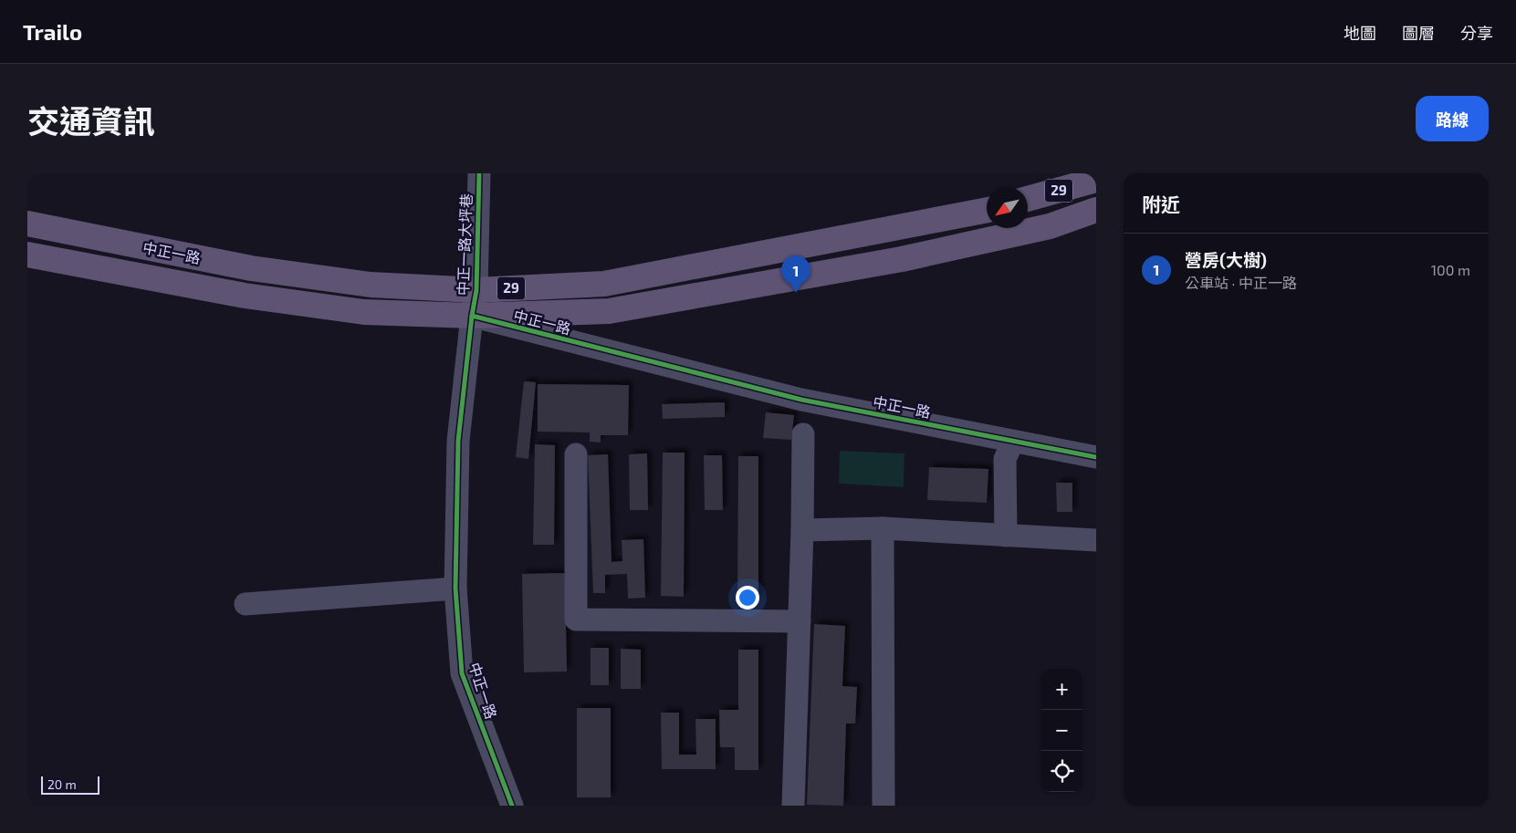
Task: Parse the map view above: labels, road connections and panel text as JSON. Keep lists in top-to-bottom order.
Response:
{
  "streets": {
    "main road": ["29", "中正一路"],
    "street": ["中正一路大坪巷"]
  },
  "crossings": [
    ["中正一路大坪巷", "中正一路"]
  ],
  "scale_bar": "20 m",
  "north": "bottom left",
  "page": {
    "header": "Trailo",
    "nav": ["地圖", "圖層", "分享"],
    "title": "交通資訊",
    "buttons": "路線",
    "heading": "附近",
    "list": [
      {
        "mark": "1",
        "name": "營房(大樹)",
        "note": "公車站 · 中正一路",
        "value": "100 m"
      }
    ],
    "pins": "1",
    "map_buttons": ["+", "−"],
    "scale": "20 m"
  }
}
